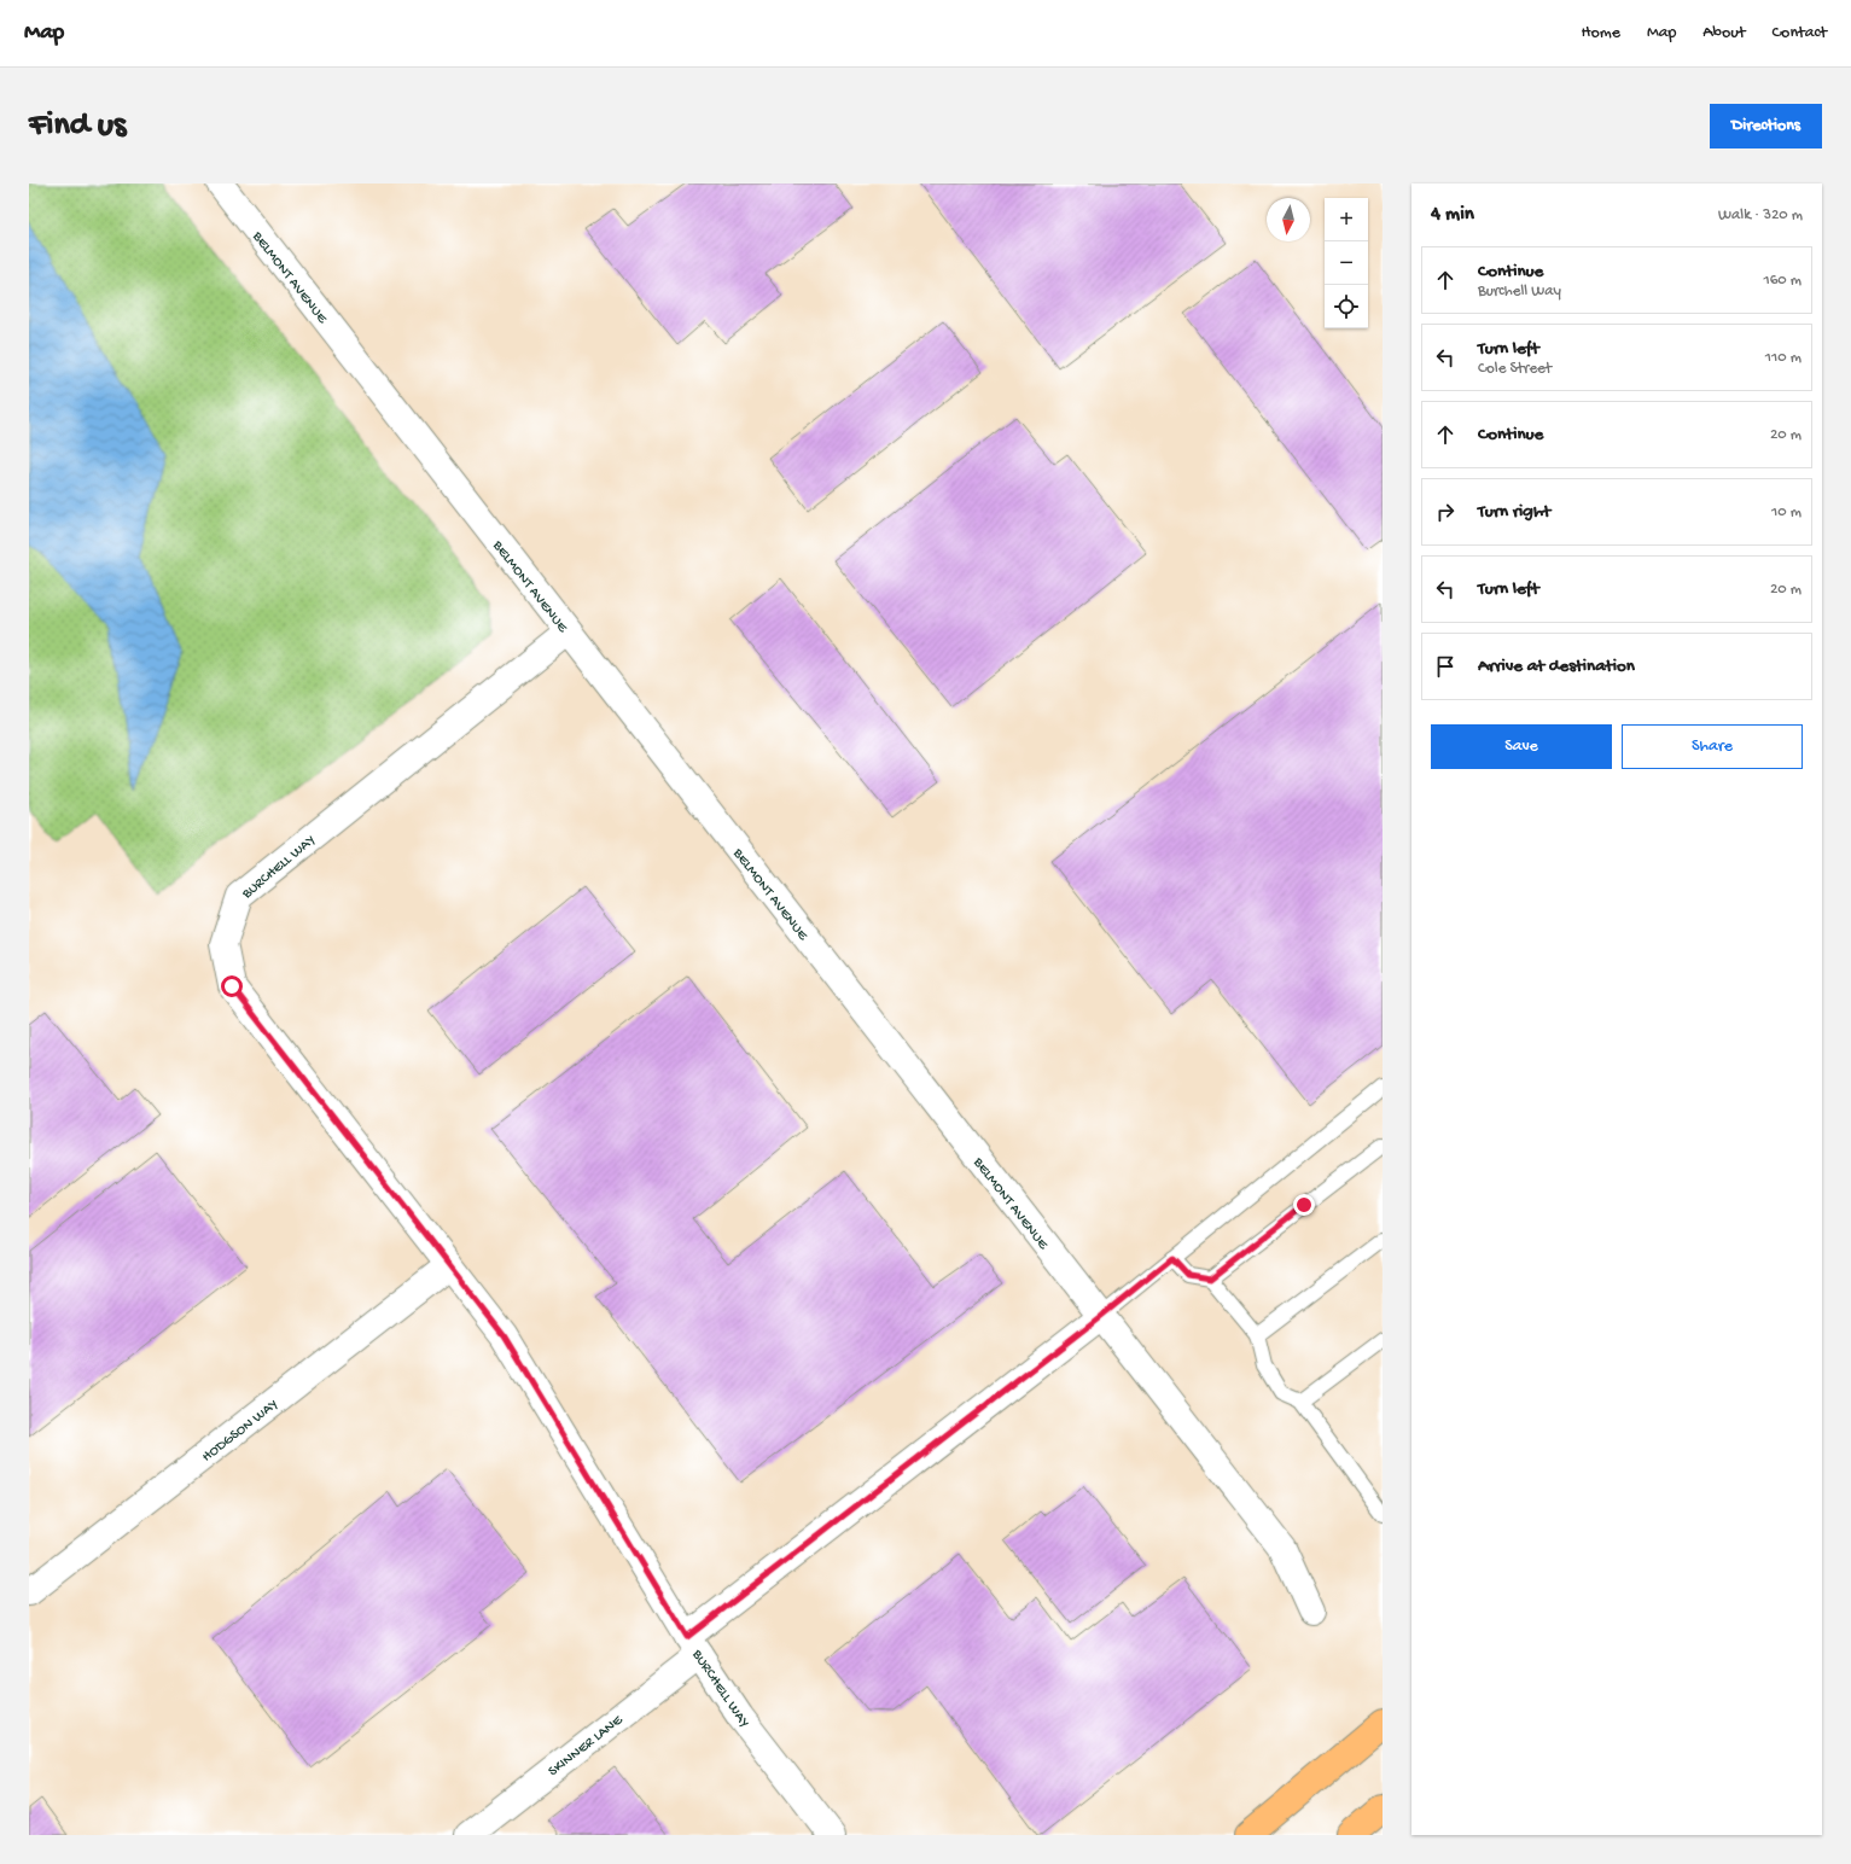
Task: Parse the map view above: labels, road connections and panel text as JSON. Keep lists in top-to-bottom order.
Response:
{
  "streets": {
    "street": [
      "BELMONT AVENUE",
      "BURCHELL WAY",
      "HODGSON WAY",
      "SKINNER LANE"
    ]
  },
  "crossings": [
    ["BELMONT AVENUE", "BURCHELL WAY"],
    ["BELMONT AVENUE", "SKINNER LANE"],
    ["BURCHELL WAY", "HODGSON WAY"],
    ["BURCHELL WAY", "SKINNER LANE"]
  ],
  "north": "bottom",
  "page": {
    "header": "Map",
    "nav": [
      "Home",
      "Map",
      "About",
      "Contact"
    ],
    "buttons": [
      "Directions",
      ["Save", "Share"]
    ],
    "title": "Find us",
    "heading": ["4 min", "Walk · 320 m"],
    "map_buttons": ["+", "−"],
    "list": [
      ["Continue", "Burchell Way", "160 m"],
      ["Turn left", "Cole Street", "110 m"],
      ["Continue", "20 m"],
      ["Turn right", "10 m"],
      ["Turn left", "20 m"],
      "Arrive at destination"
    ]
  }
}
